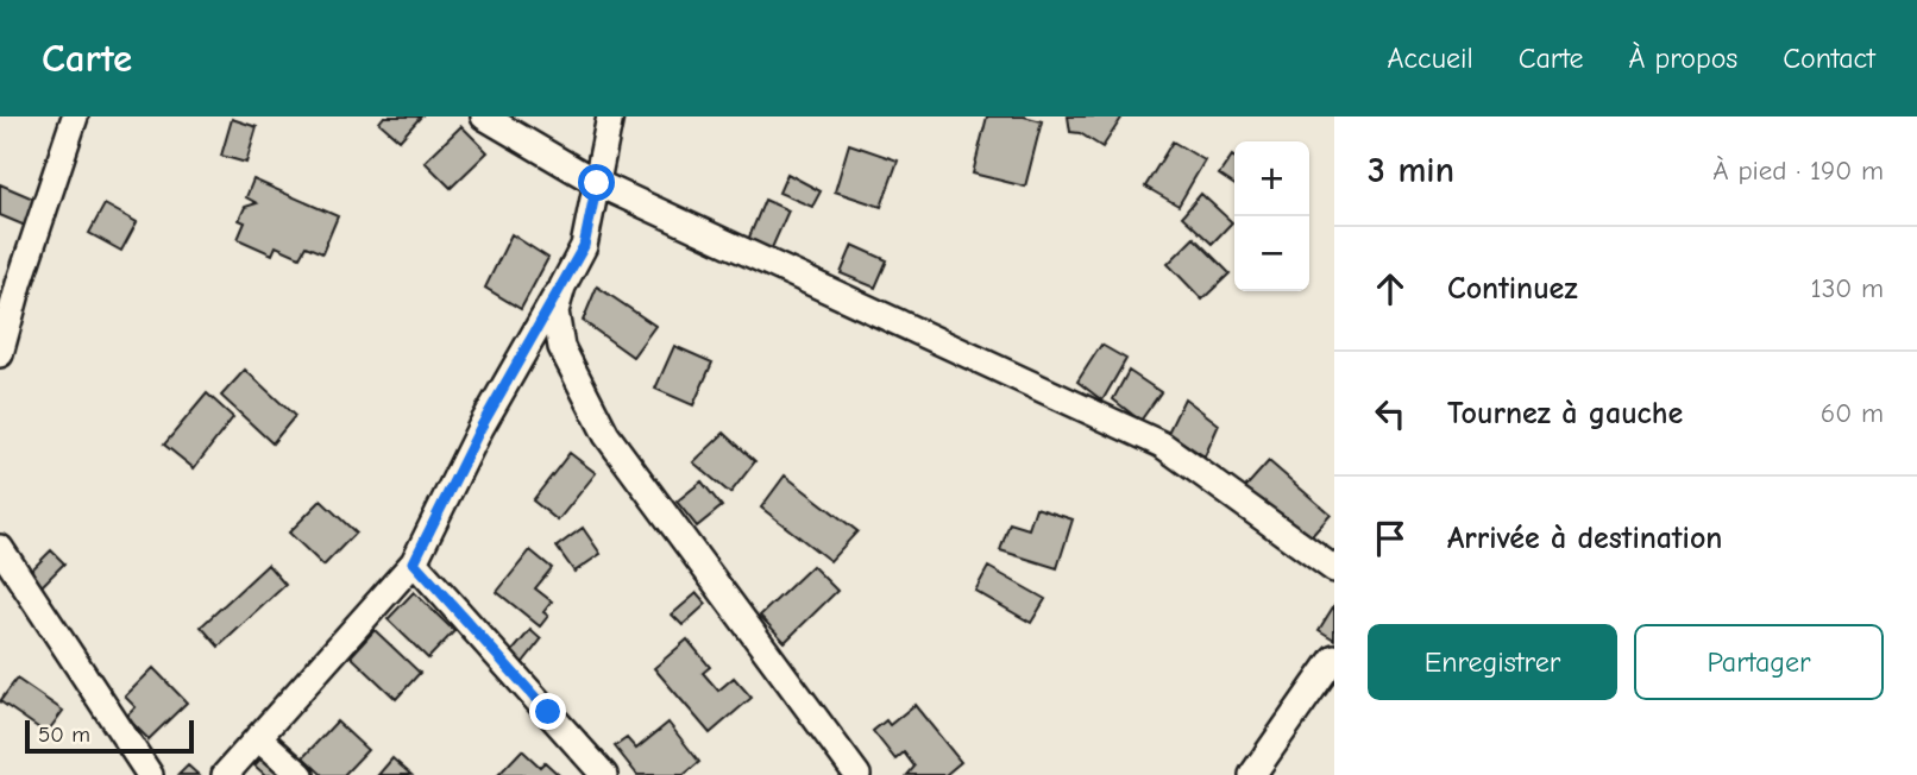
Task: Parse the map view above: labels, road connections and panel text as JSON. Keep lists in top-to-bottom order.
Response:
{
  "scale_bar": "50 m",
  "page": {
    "header": "Carte",
    "nav": [
      "Accueil",
      "Carte",
      "À propos",
      "Contact"
    ],
    "heading": ["3 min", "À pied · 190 m"],
    "map_buttons": ["+", "−"],
    "list": [
      ["Continuez", "130 m"],
      ["Tournez à gauche", "60 m"],
      "Arrivée à destination"
    ],
    "buttons": ["Enregistrer", "Partager"],
    "scale": "50 m"
  }
}
